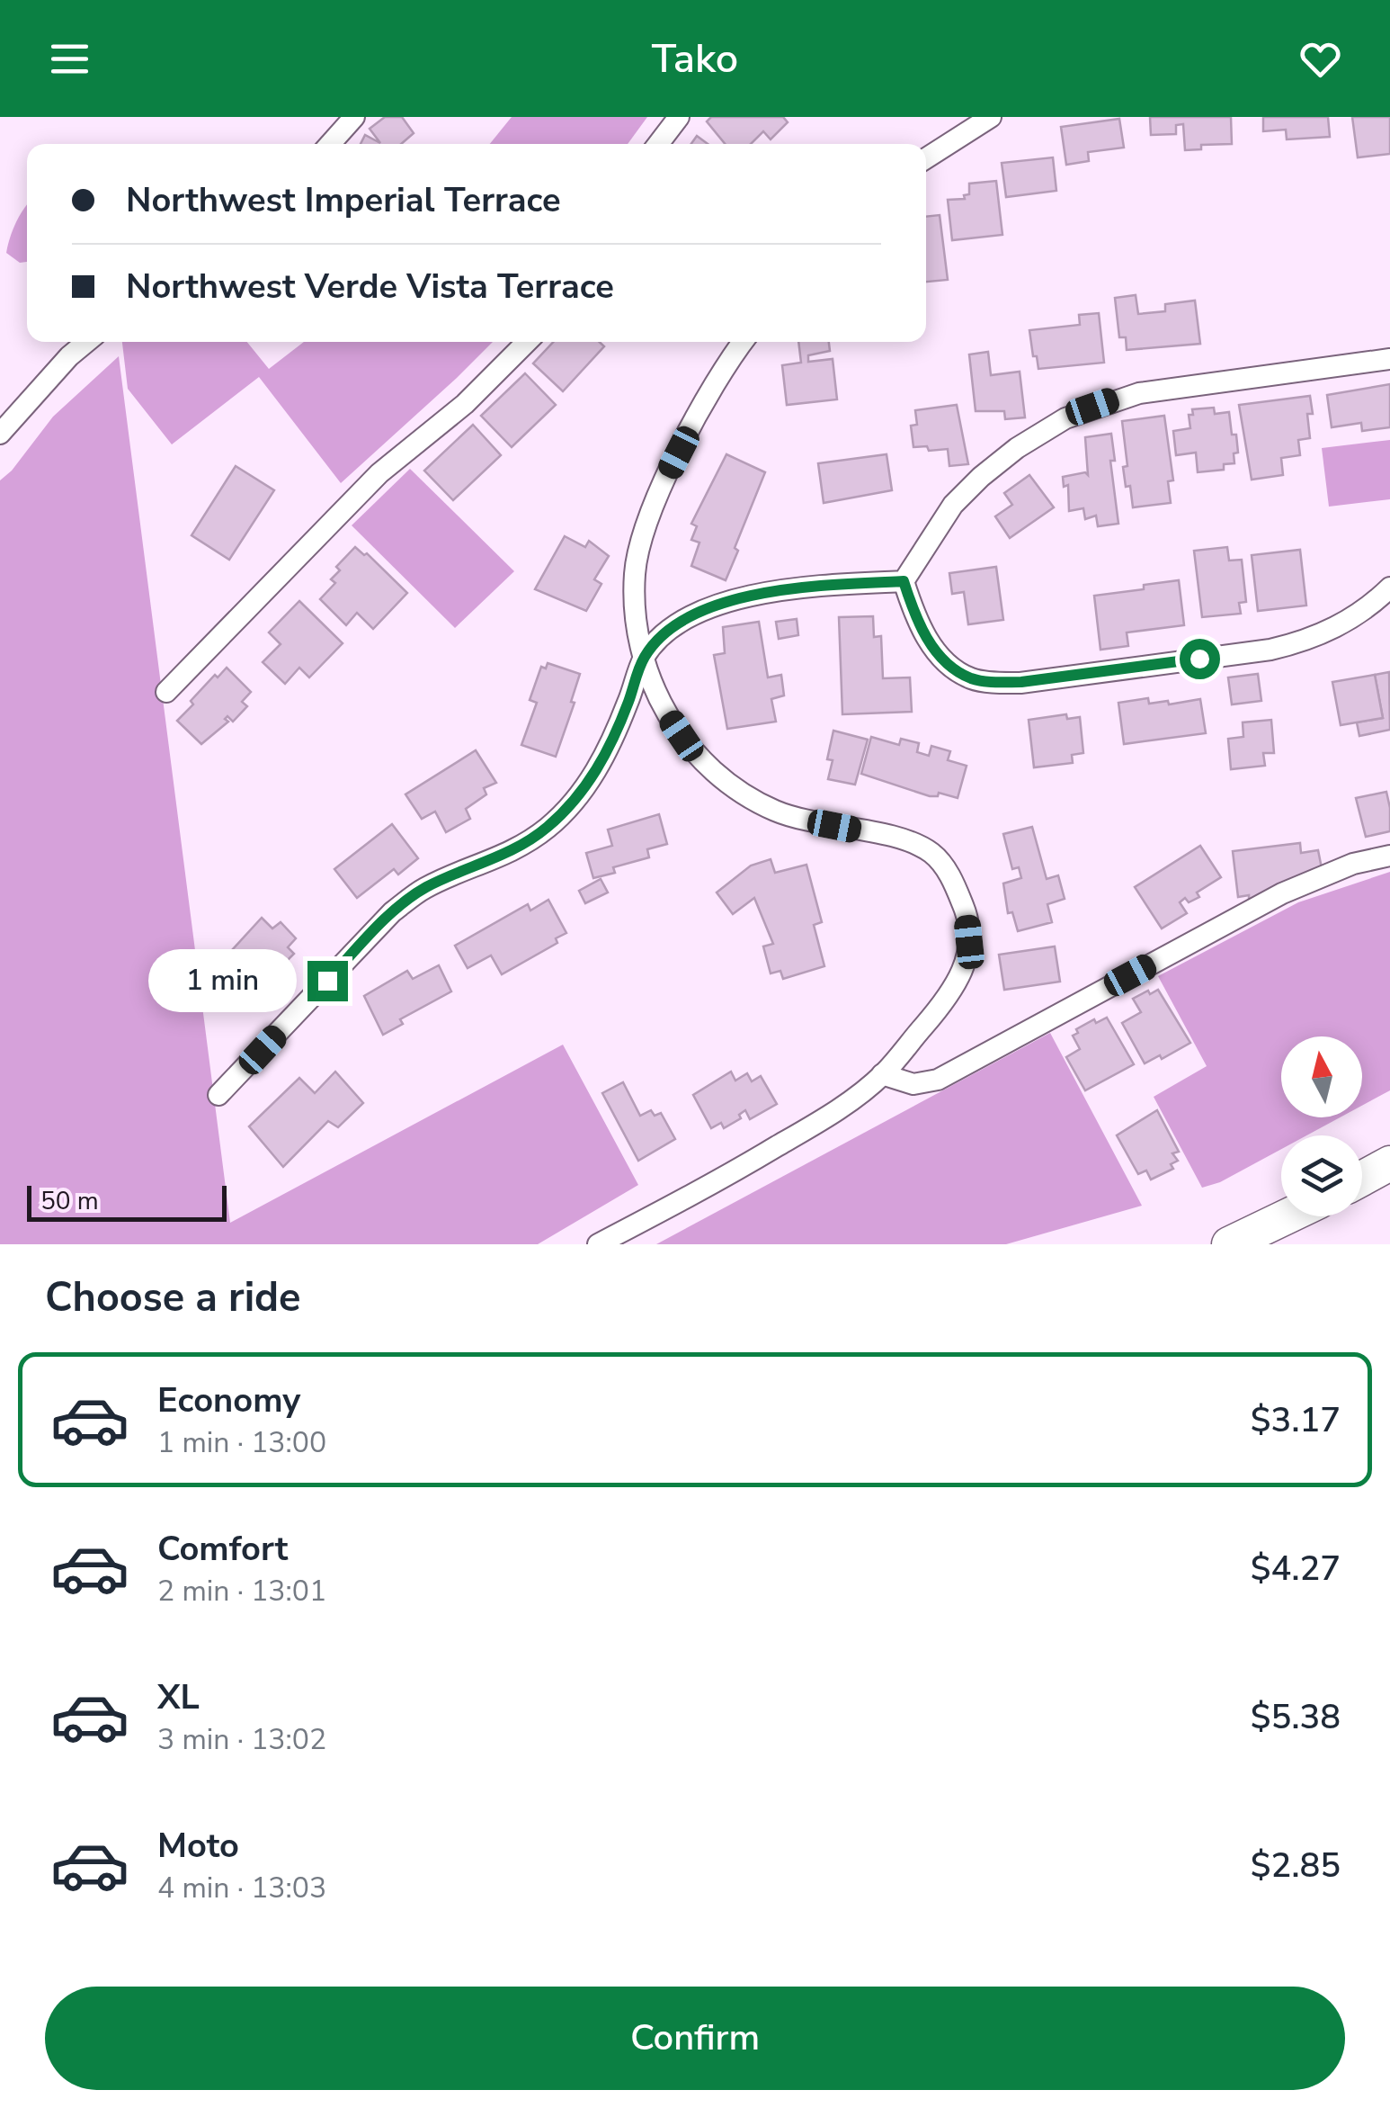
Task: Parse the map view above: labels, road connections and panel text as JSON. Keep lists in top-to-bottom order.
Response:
{
  "scale_bar": "50 m",
  "north": "top",
  "page": {
    "header": "Tako",
    "banner": ["Northwest Imperial Terrace", "Northwest Verde Vista Terrace"],
    "bubble": "1 min",
    "scale": "50 m",
    "heading": "Choose a ride",
    "list": [
      {
        "name": "Economy",
        "note": "1 min · 13:00",
        "value": "$3.17"
      },
      {
        "name": "Comfort",
        "note": "2 min · 13:01",
        "value": "$4.27"
      },
      {
        "name": "XL",
        "note": "3 min · 13:02",
        "value": "$5.38"
      },
      {
        "name": "Moto",
        "note": "4 min · 13:03",
        "value": "$2.85"
      }
    ],
    "buttons": "Confirm"
  }
}
